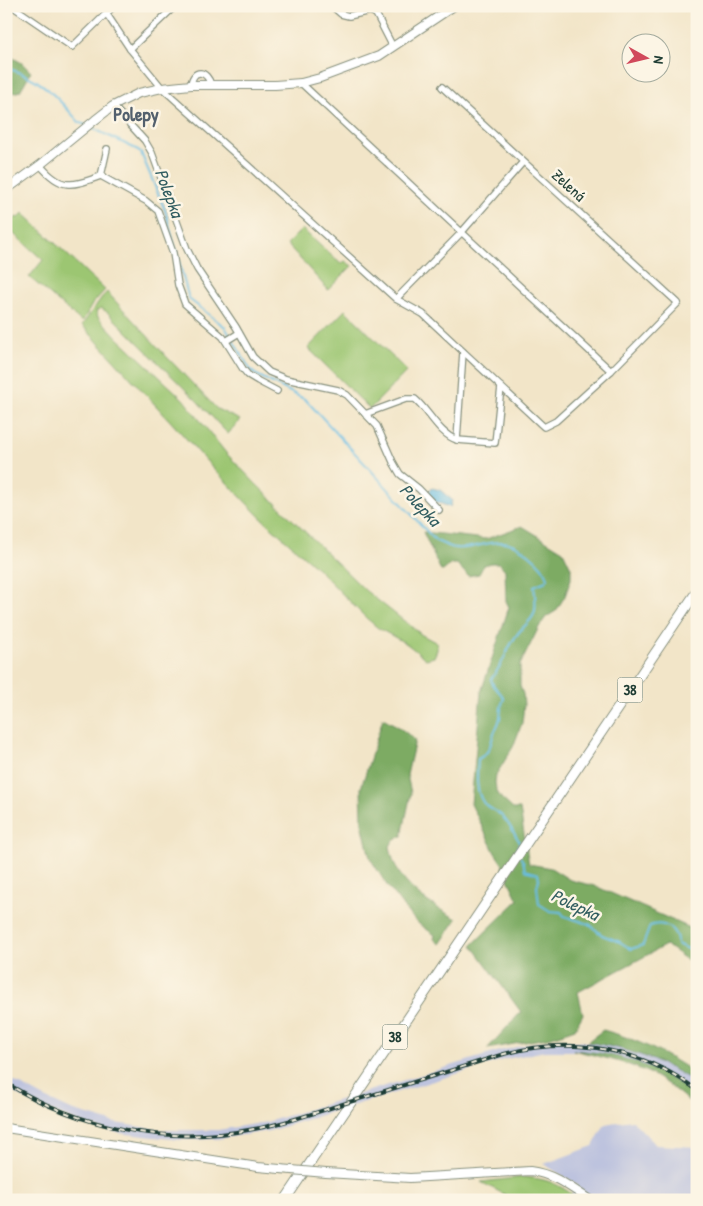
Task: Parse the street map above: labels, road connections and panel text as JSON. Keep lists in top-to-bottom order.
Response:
{
  "streets": {
    "main road": ["38"],
    "street": ["Zelená"]
  },
  "districts": ["Polepy"],
  "water": ["Polepka"],
  "north": "right"
}
